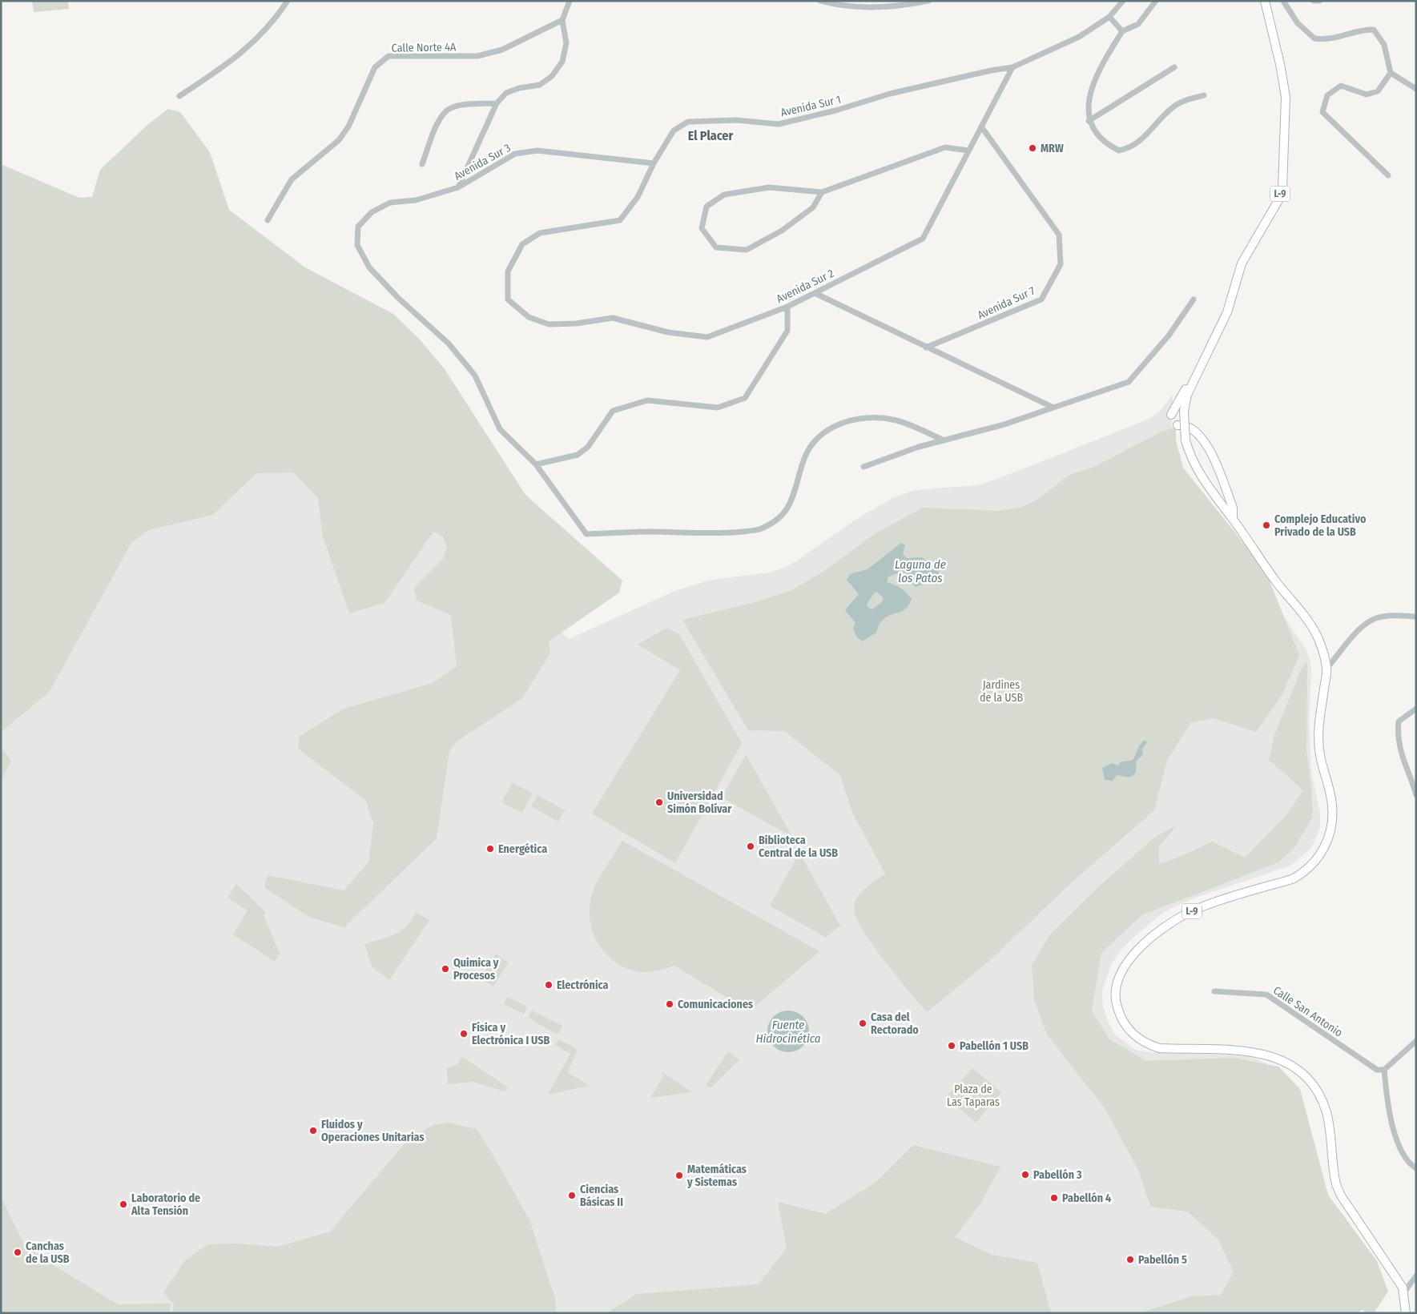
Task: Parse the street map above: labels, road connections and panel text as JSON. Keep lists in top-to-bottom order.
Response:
{
  "streets": {
    "main road": ["L-9"],
    "street": [
      "Calle Norte 4A",
      "Avenida Sur 1",
      "Avenida Sur 3",
      "Avenida Sur 2",
      "Avenida Sur 7",
      "Calle San Antonio"
    ]
  },
  "crossings": [
    ["Avenida Sur 1", "Avenida Sur 3"],
    ["Avenida Sur 1", "Avenida Sur 2"],
    ["Avenida Sur 2", "Avenida Sur 7"]
  ],
  "districts": ["El Placer"],
  "water": ["Laguna de los Patos", "Fuente Hidrocinética"],
  "parks": ["Jardines de la USB", "Plaza de Las Taparas"],
  "places": [
    "MRW",
    "Complejo Educativo Privado de la USB",
    "Universidad Simón Bolívar",
    "Biblioteca Central de la USB",
    "Energética",
    "Quimica y Procesos",
    "Electrónica",
    "Comunicaciones",
    "Casa del Rectorado",
    "Física y Electrónica I USB",
    "Pabellón 1 USB",
    "Fluidos y Operaciones Unitarias",
    "Pabellón 3",
    "Matemáticas y Sistemas",
    "Ciencias Básicas II",
    "Pabellón 4",
    "Laboratorio de Alta Tensión",
    "Canchas de la USB",
    "Pabellón 5"
  ]
}
